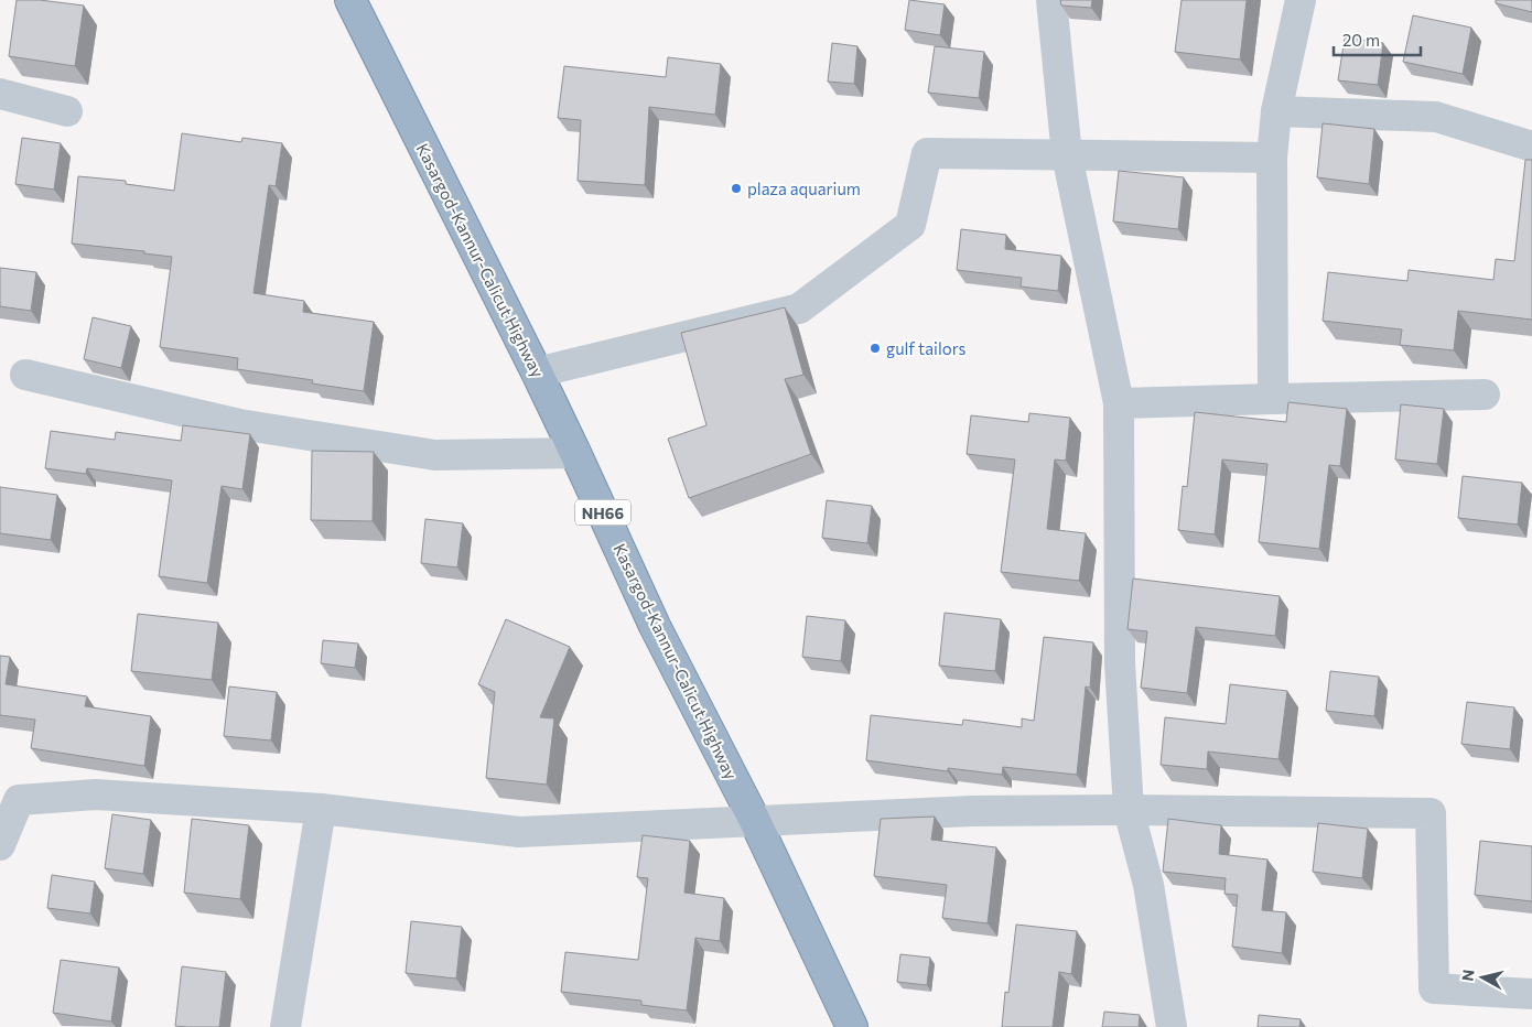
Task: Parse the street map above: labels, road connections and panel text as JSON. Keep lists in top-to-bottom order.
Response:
{
  "streets": {
    "highway": ["Kasargod-Kannur-Calicut Highway", "NH66"]
  },
  "places": ["plaza aquarium", "gulf tailors"],
  "scale_bar": "20 m",
  "north": "left"
}
